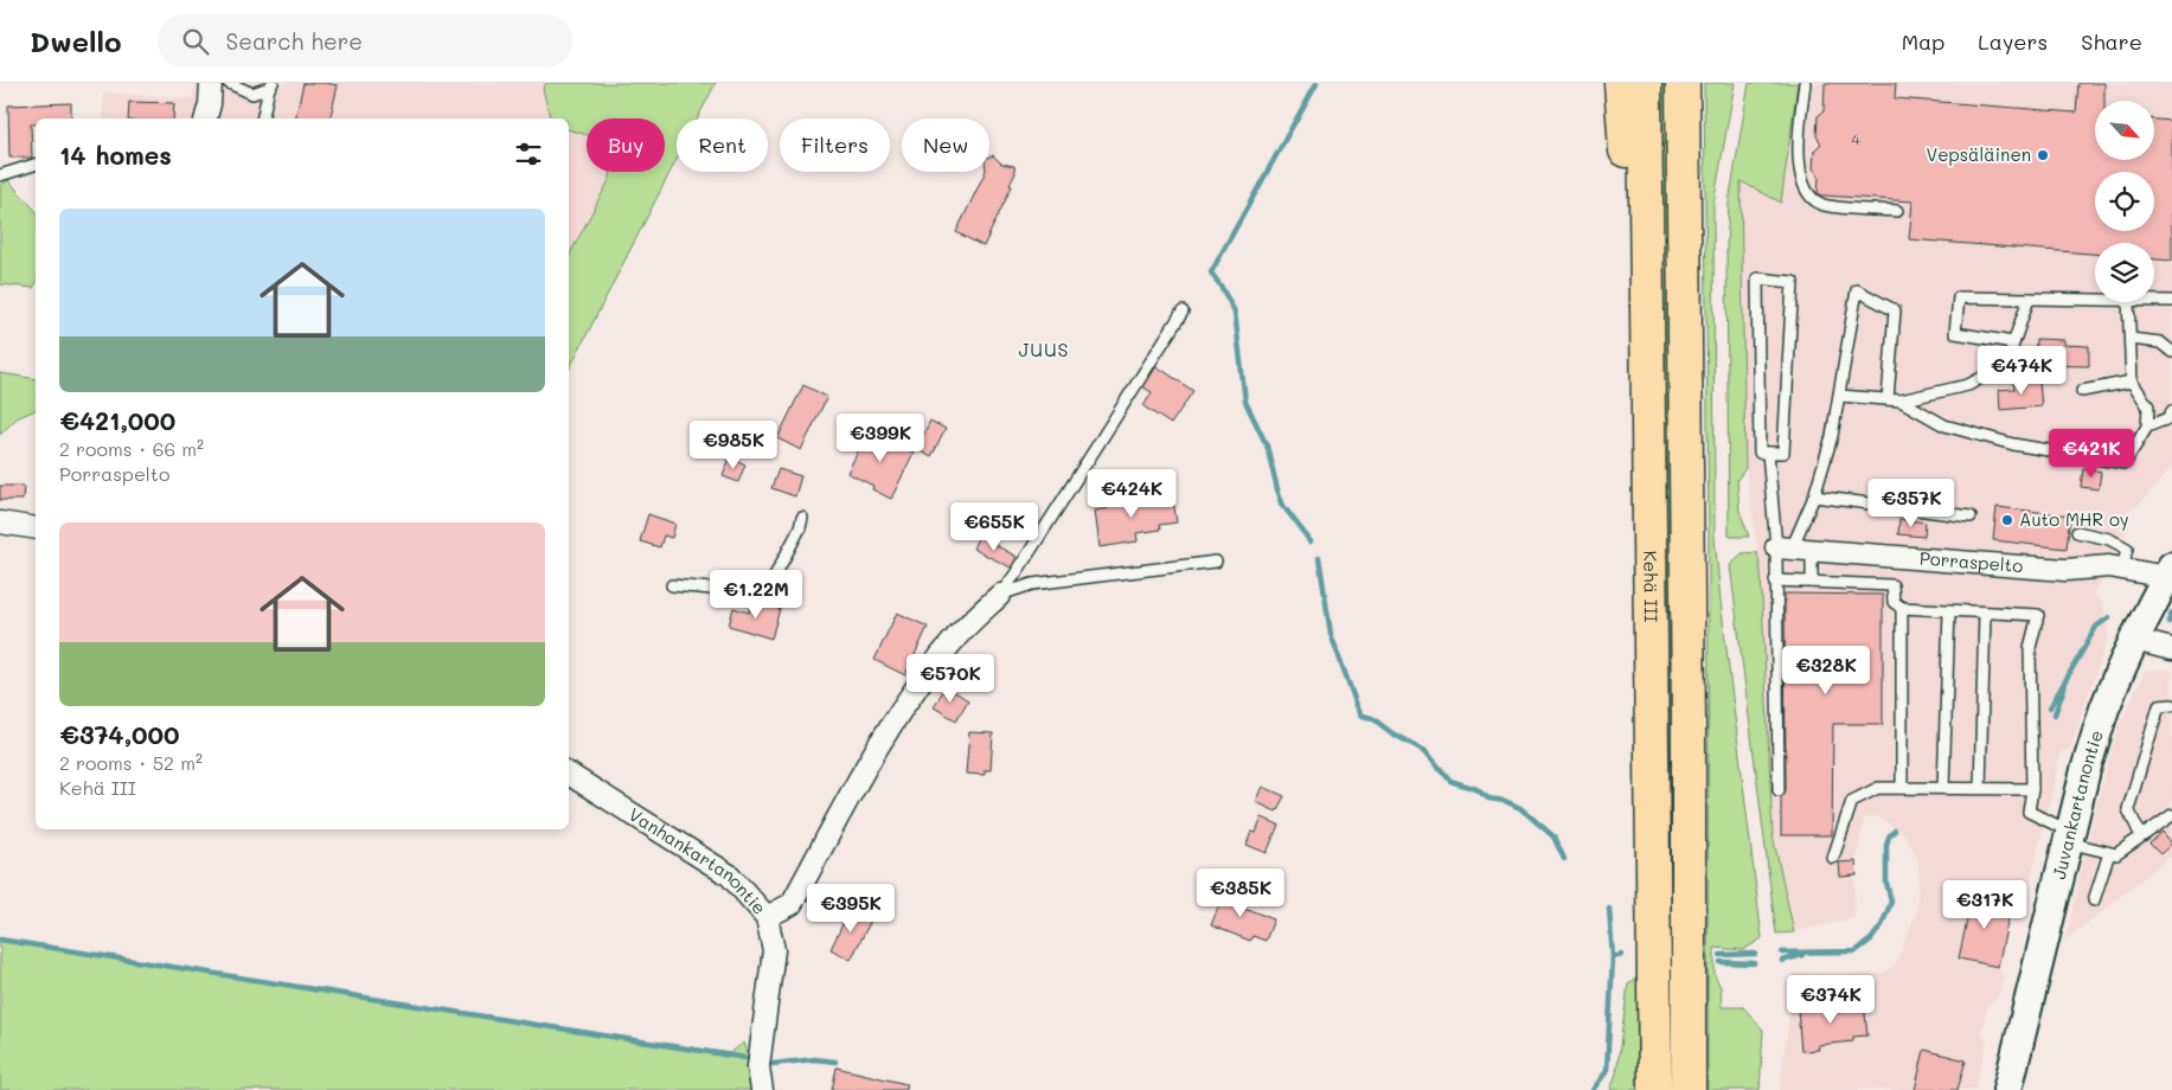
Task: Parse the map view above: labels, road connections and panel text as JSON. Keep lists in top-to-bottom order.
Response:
{
  "streets": {
    "highway": ["Kehä III"],
    "main road": ["Juvankartanontie"],
    "street": ["Porraspelto", "Vanhankartanontie"]
  },
  "crossings": [
    ["Porraspelto", "Juvankartanontie"]
  ],
  "districts": ["JUUS"],
  "places": ["Vepsäläinen", "Auto MHR oy"],
  "house_numbers": ["4"],
  "north": "bottom right",
  "page": {
    "header": "Dwello",
    "search": "Search here",
    "nav": ["Map", "Layers", "Share"],
    "chip": [
      "Buy",
      "Rent",
      "Filters",
      "New"
    ],
    "heading": "14 homes",
    "list": [
      {
        "name": "€421,000",
        "note": "2 rooms · 66 m² · Porraspelto"
      },
      {
        "name": "€374,000",
        "note": "2 rooms · 52 m² · Kehä III"
      }
    ],
    "price": [
      "€474K",
      "€399K",
      "€985K",
      "€421K",
      "€424K",
      "€357K",
      "€655K",
      "€1.22M",
      "€328K",
      "€570K",
      "€385K",
      "€317K",
      "€395K",
      "€374K"
    ]
  }
}
